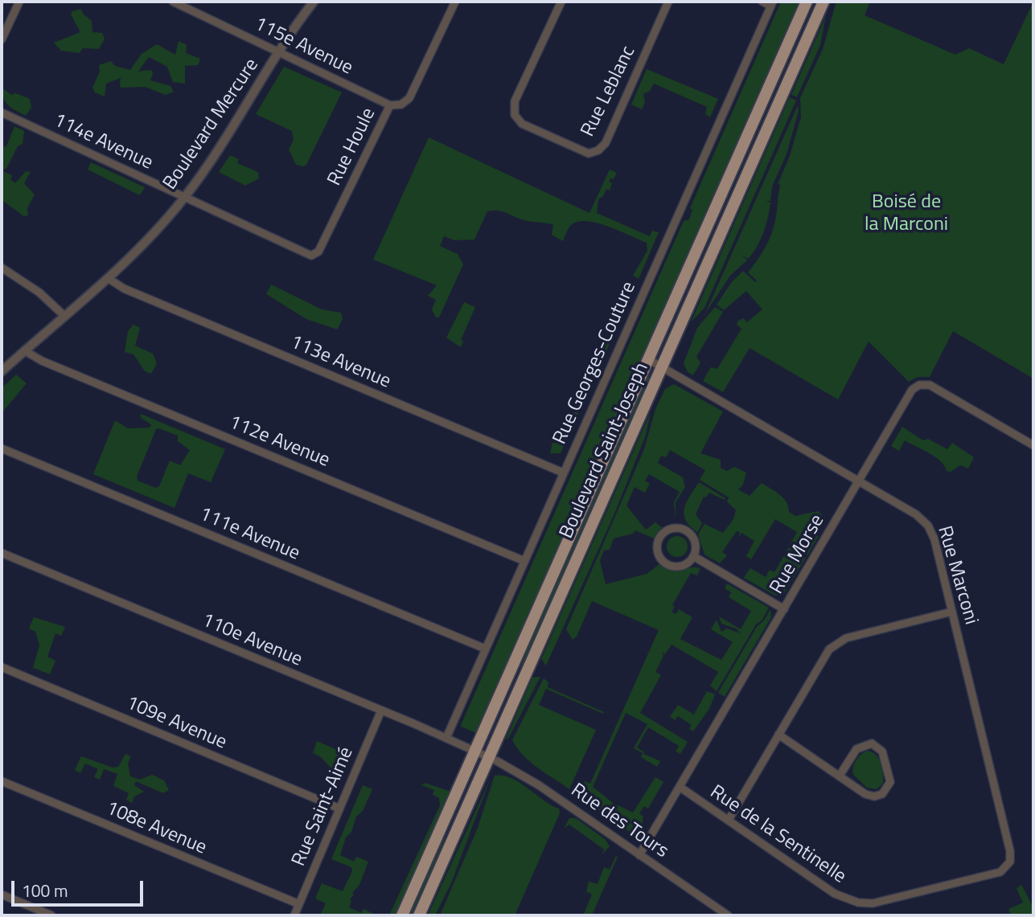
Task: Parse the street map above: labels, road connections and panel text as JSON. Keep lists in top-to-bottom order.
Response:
{
  "streets": {
    "main road": ["Boulevard Saint-Joseph"],
    "street": [
      "115e Avenue",
      "Rue Leblanc",
      "Boulevard Mercure",
      "114e Avenue",
      "Rue Houle",
      "113e Avenue",
      "Rue Georges-Couture",
      "112e Avenue",
      "111e Avenue",
      "Rue Morse",
      "Rue Marconi",
      "110e Avenue",
      "109e Avenue",
      "Rue Saint-Aimé",
      "Rue des Tours",
      "108e Avenue",
      "Rue de la Sentinelle"
    ]
  },
  "crossings": [
    ["115e Avenue", "Boulevard Mercure"],
    ["115e Avenue", "Rue Houle"],
    ["Boulevard Mercure", "114e Avenue"],
    ["Boulevard Mercure", "113e Avenue"],
    ["Boulevard Mercure", "112e Avenue"],
    ["114e Avenue", "Rue Houle"],
    ["113e Avenue", "Rue Georges-Couture"],
    ["Rue Georges-Couture", "112e Avenue"],
    ["Rue Georges-Couture", "111e Avenue"],
    ["Rue Georges-Couture", "110e Avenue"],
    ["Boulevard Saint-Joseph", "Rue Marconi"],
    ["Boulevard Saint-Joseph", "110e Avenue"],
    ["Boulevard Saint-Joseph", "Rue des Tours"],
    ["Rue Morse", "Rue Marconi"],
    ["Rue Morse", "Rue des Tours"],
    ["Rue Morse", "Rue de la Sentinelle"],
    ["Rue Marconi", "Rue de la Sentinelle"],
    ["110e Avenue", "Rue Saint-Aimé"],
    ["110e Avenue", "Rue des Tours"],
    ["109e Avenue", "Rue Saint-Aimé"],
    ["Rue Saint-Aimé", "108e Avenue"]
  ],
  "parks": ["Boisé de la Marconi"],
  "scale_bar": "100 m"
}
